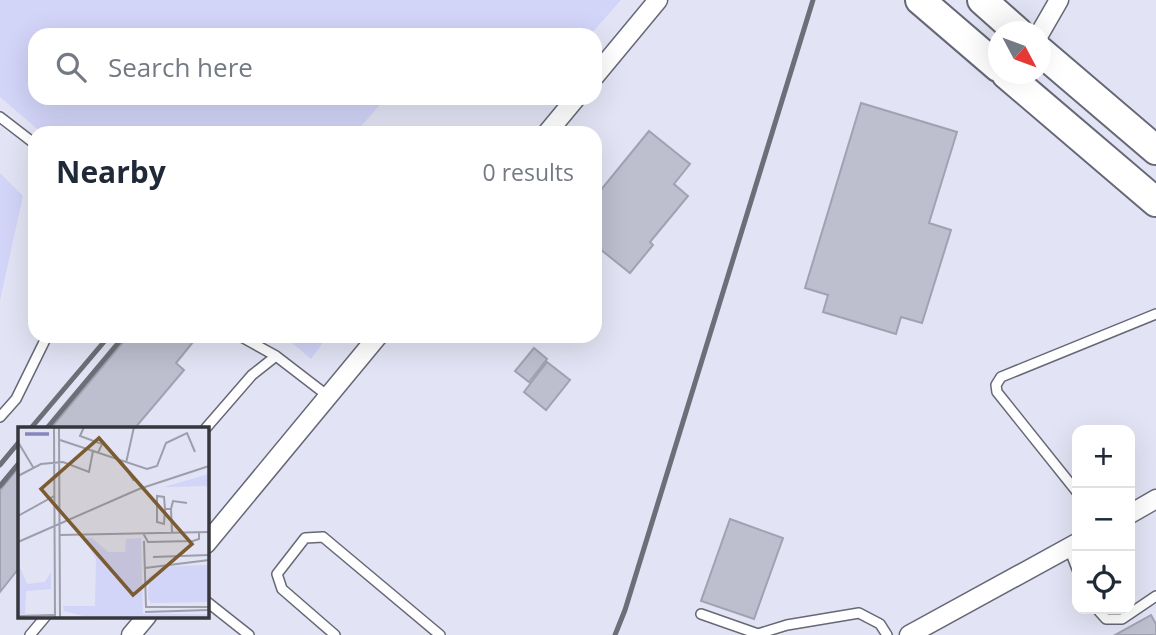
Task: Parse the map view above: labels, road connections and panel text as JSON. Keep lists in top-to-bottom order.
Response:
{
  "north": "bottom right",
  "page": {
    "search": "Search here",
    "heading": ["Nearby", "0 results"],
    "map_buttons": ["+", "−"]
  }
}
